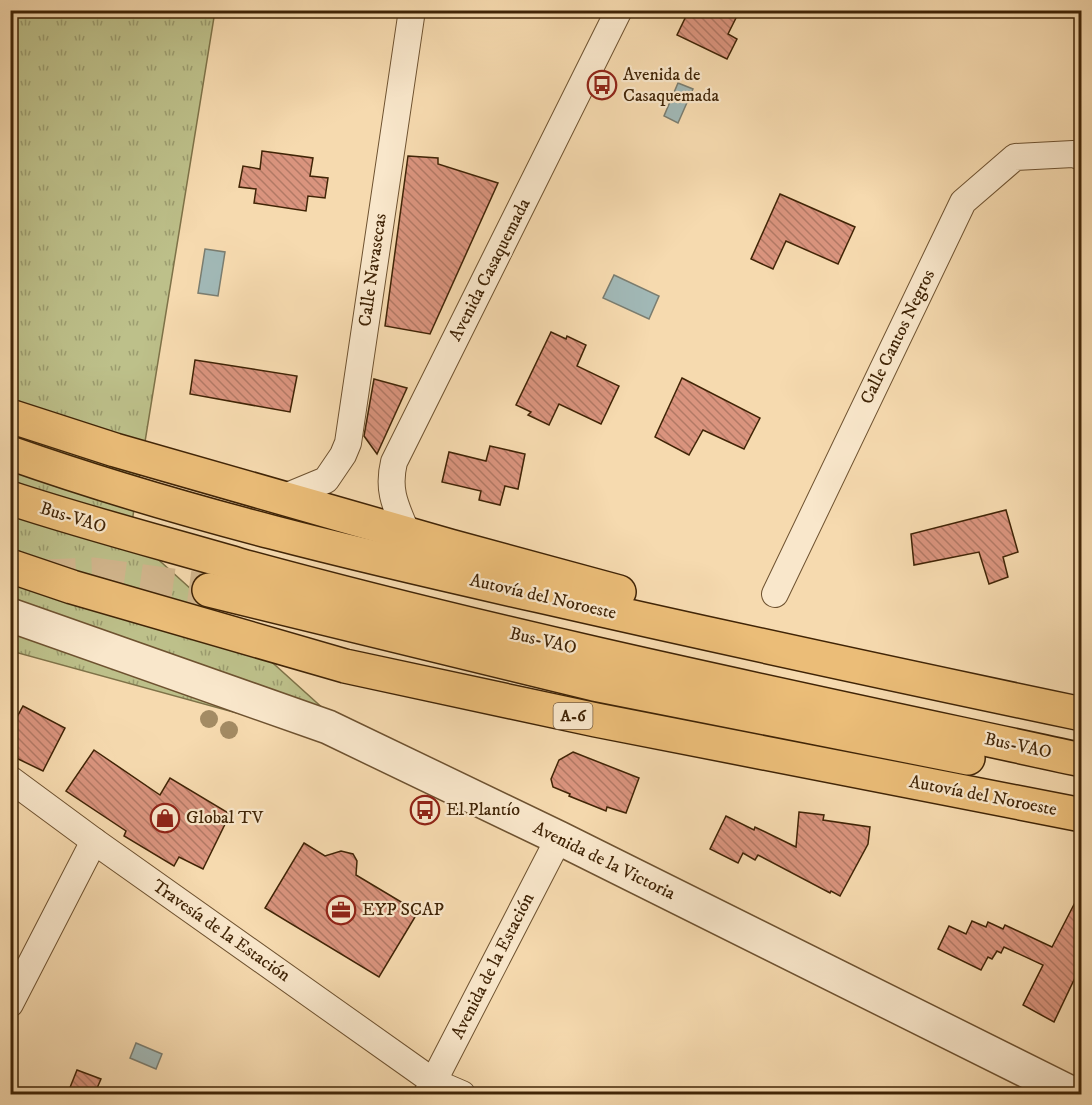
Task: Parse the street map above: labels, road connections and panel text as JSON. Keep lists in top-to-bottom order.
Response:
{
  "streets": {
    "highway": ["Bus-VAO", "Autovía del Noroeste", "A-6"],
    "street": [
      "Calle Navasecas",
      "Avenida Casaquemada",
      "Calle Cantos Negros",
      "Avenida de la Victoria",
      "Travesía de la Estación",
      "Avenida de la Estación"
    ]
  },
  "crossings": [
    ["Avenida de la Victoria", "Avenida de la Estación"],
    ["Travesía de la Estación", "Avenida de la Estación"]
  ],
  "places": {
    "bus stop": ["Avenida de Casaquemada", "El Plantío"],
    "shop": ["Global TV"],
    "office": ["EYP SCAP"]
  }
}
